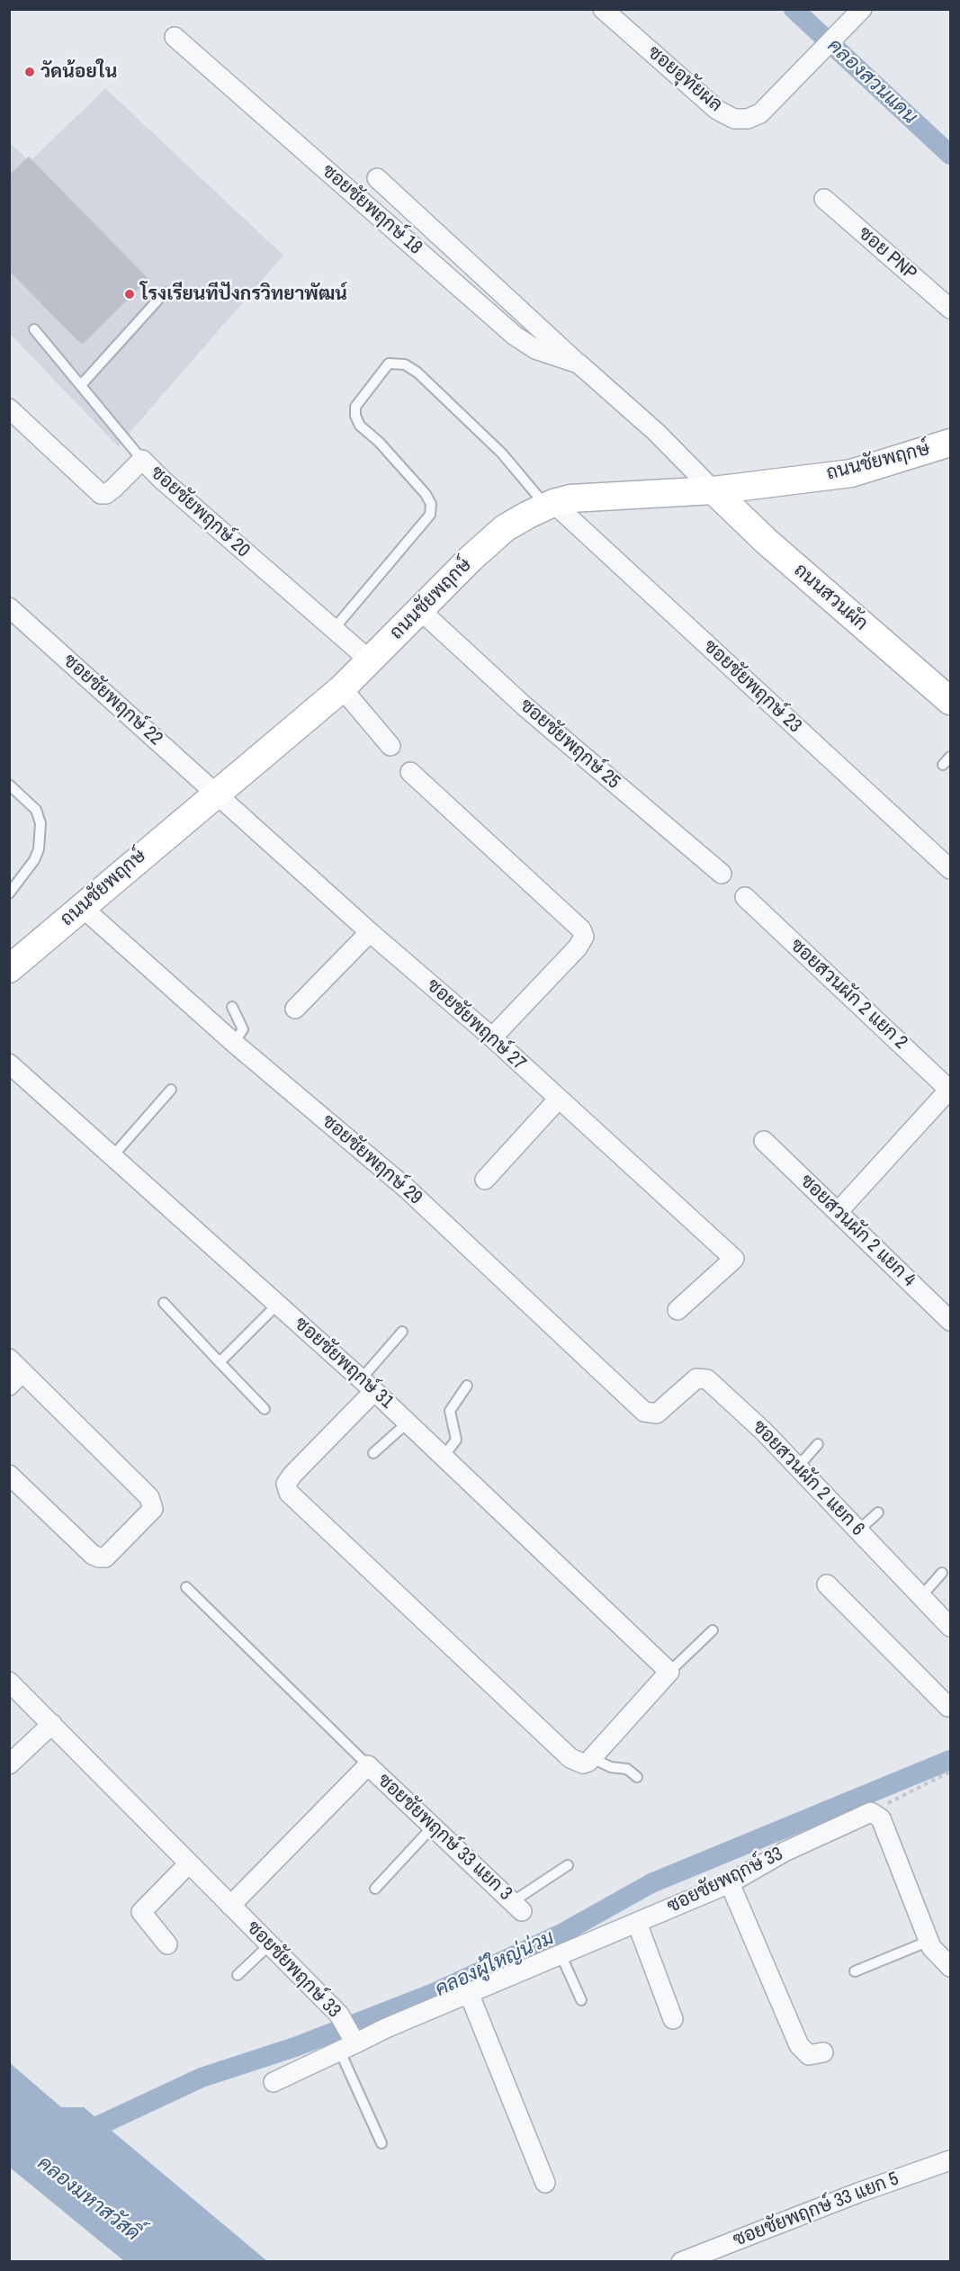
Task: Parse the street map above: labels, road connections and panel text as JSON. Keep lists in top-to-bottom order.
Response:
{
  "streets": {
    "street": [
      "ซอยอุทัยผล",
      "ซอยชัยพฤกษ์ 18",
      "ซอย PNP",
      "ถนนชัยพฤกษ์",
      "ซอยชัยพฤกษ์ 20",
      "ถนนสวนผัก",
      "ซอยชัยพฤกษ์ 23",
      "ซอยชัยพฤกษ์ 22",
      "ซอยชัยพฤกษ์ 25",
      "ซอยสวนผัก 2 แยก 2",
      "ซอยชัยพฤกษ์ 27",
      "ซอยชัยพฤกษ์ 29",
      "ซอยสวนผัก 2 แยก 4",
      "ซอยชัยพฤกษ์ 31",
      "ซอยสวนผัก 2 แยก 6",
      "ซอยชัยพฤกษ์ 33 แยก 3",
      "ซอยชัยพฤกษ์ 33",
      "ซอยชัยพฤกษ์ 33 แยก 5"
    ]
  },
  "crossings": [
    ["ซอยชัยพฤกษ์ 18", "ถนนชัยพฤกษ์"],
    ["ซอยชัยพฤกษ์ 18", "ถนนสวนผัก"],
    ["ถนนชัยพฤกษ์", "ซอยชัยพฤกษ์ 20"],
    ["ถนนชัยพฤกษ์", "ถนนสวนผัก"],
    ["ถนนชัยพฤกษ์", "ซอยชัยพฤกษ์ 23"],
    ["ถนนชัยพฤกษ์", "ซอยชัยพฤกษ์ 22"],
    ["ถนนชัยพฤกษ์", "ซอยชัยพฤกษ์ 25"],
    ["ถนนชัยพฤกษ์", "ซอยชัยพฤกษ์ 27"],
    ["ถนนชัยพฤกษ์", "ซอยชัยพฤกษ์ 29"],
    ["ซอยชัยพฤกษ์ 22", "ซอยชัยพฤกษ์ 27"],
    ["ซอยชัยพฤกษ์ 29", "ซอยสวนผัก 2 แยก 6"],
    ["ซอยชัยพฤกษ์ 33 แยก 3", "ซอยชัยพฤกษ์ 33"]
  ],
  "water": ["คลองสวนแดน", "คลองผู้ใหญ่น่วม", "คลองมหาสวัสดิ์"],
  "places": ["วัดน้อยใน", "โรงเรียนทีปังกรวิทยาพัฒน์"]
}
